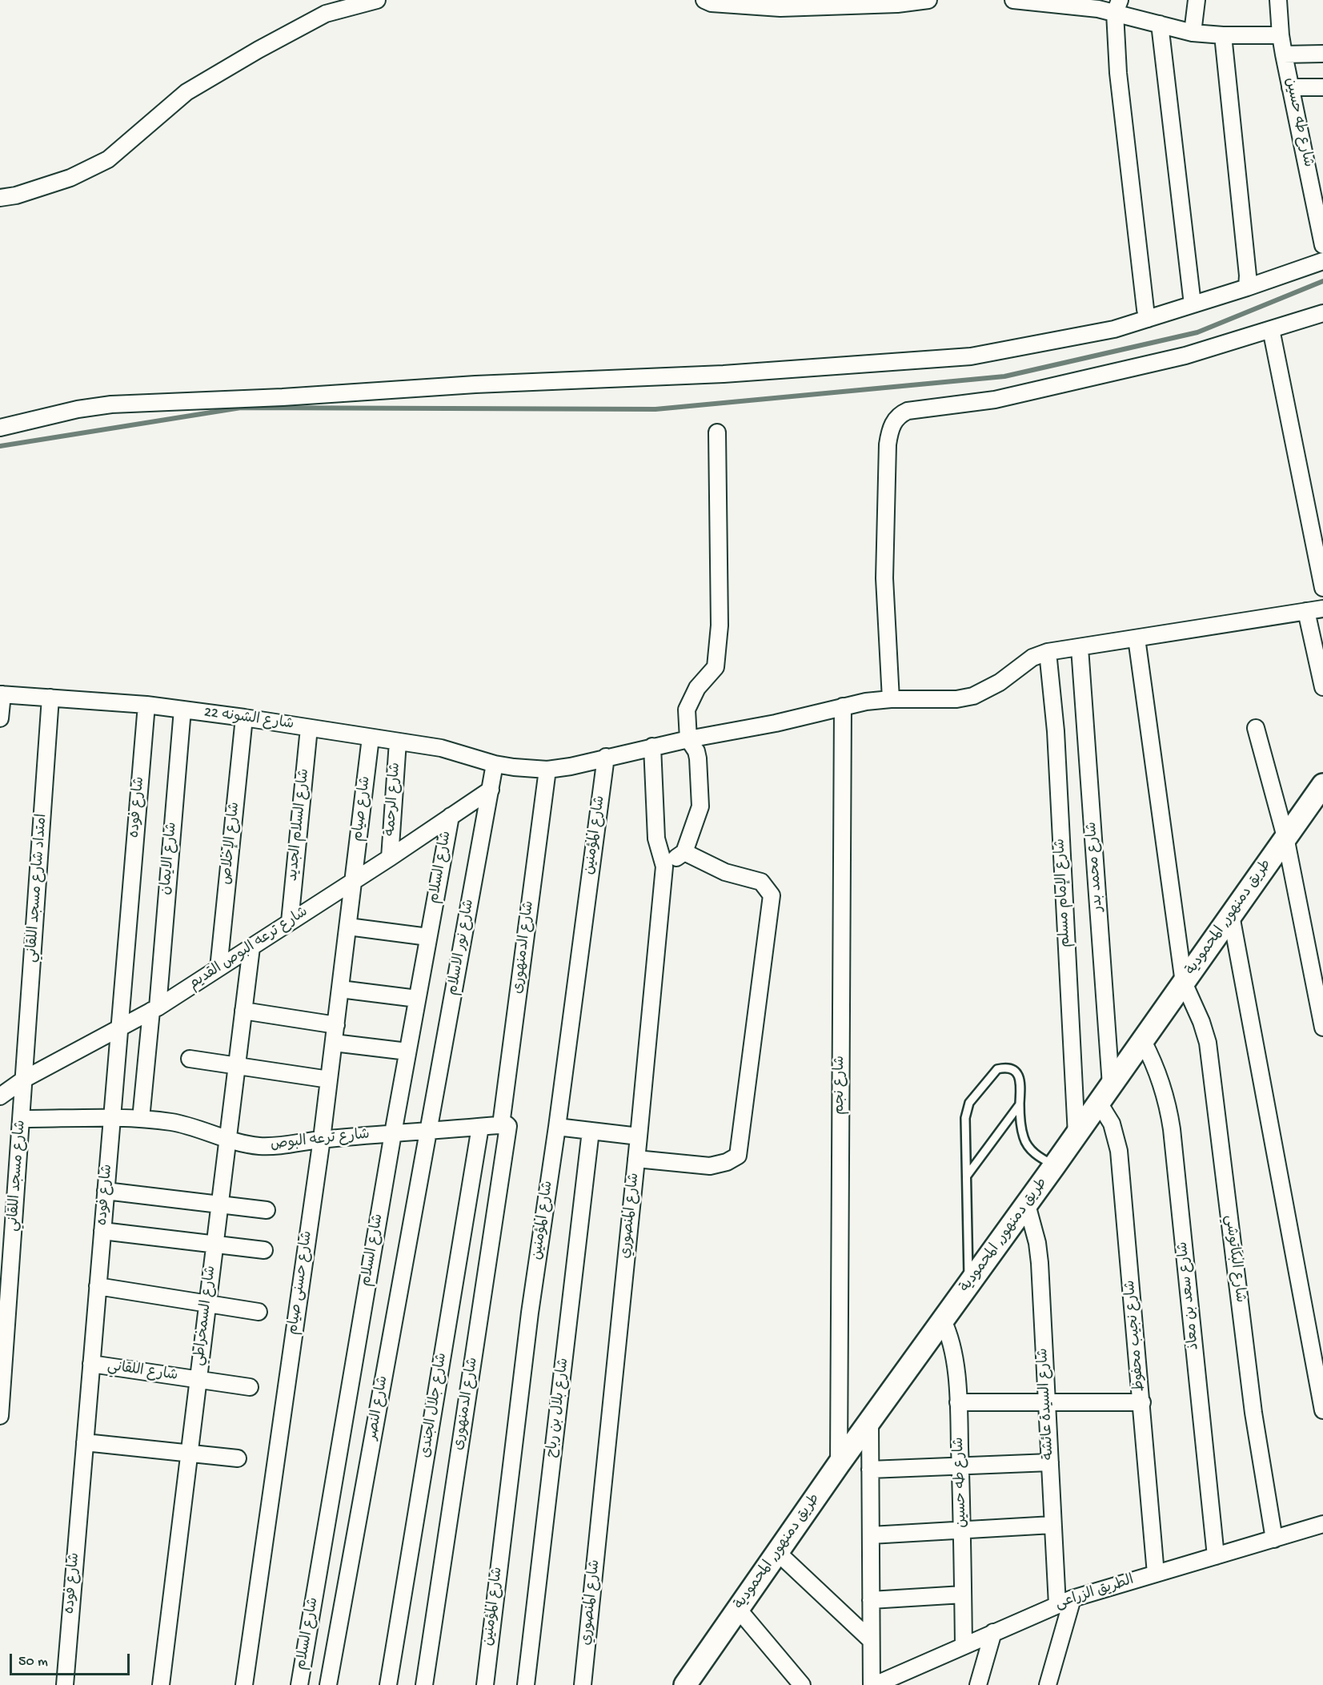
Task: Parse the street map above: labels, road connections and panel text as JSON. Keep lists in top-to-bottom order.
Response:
{
  "streets": {
    "main road": ["طريق دمنهور, المحمودية"],
    "street": [
      "شارع طه حسين",
      "شارع الشونه 22",
      "شارع الرحمة",
      "شارع فوده",
      "شارع صيام",
      "شارع السلام الجديد",
      "شارع المؤمنين",
      "شارع الإخلاص",
      "شارع الايمان",
      "شارع محمد بدر",
      "شارع السلام",
      "امتداد شارع مسجد اللقاني",
      "شارع الإمام مسلم",
      "شارع نور الاسلام",
      "شارع الدمنهورى",
      "شارع ترعه البوص القديم",
      "شارع نجم",
      "شارع ترعه البوص",
      "شارع مسجد اللقاني",
      "شارع المنصوري",
      "شارع البكاتوشي",
      "شارع حسنى صيام",
      "شارع سعد بن معاذ",
      "شارع السمخراطي",
      "شارع نجيب محفوظ",
      "شارع اللقاني",
      "شارع السيدة عائشة",
      "شارع جلال الجندى",
      "شارع النصر",
      "شارع بلال بن رباح",
      "الطريق الزراعى"
    ]
  },
  "crossings": [
    ["شارع طه حسين", "طريق دمنهور, المحمودية"],
    ["شارع طه حسين", "الطريق الزراعى"],
    ["شارع الشونه 22", "شارع الرحمة"],
    ["شارع الشونه 22", "شارع فوده"],
    ["شارع الشونه 22", "شارع صيام"],
    ["شارع الشونه 22", "شارع السلام الجديد"],
    ["شارع الشونه 22", "شارع المؤمنين"],
    ["شارع الشونه 22", "شارع الإخلاص"],
    ["شارع الشونه 22", "شارع الايمان"],
    ["شارع الشونه 22", "شارع محمد بدر"],
    ["شارع الشونه 22", "امتداد شارع مسجد اللقاني"],
    ["شارع الشونه 22", "شارع الإمام مسلم"],
    ["شارع الشونه 22", "شارع نور الاسلام"],
    ["شارع الشونه 22", "شارع الدمنهورى"],
    ["شارع الشونه 22", "شارع نجم"],
    ["شارع الشونه 22", "شارع المنصوري"],
    ["شارع الشونه 22", "شارع البكاتوشي"],
    ["شارع الرحمة", "شارع ترعه البوص القديم"],
    ["شارع فوده", "شارع ترعه البوص القديم"],
    ["شارع فوده", "شارع ترعه البوص"],
    ["شارع فوده", "شارع اللقاني"],
    ["شارع صيام", "شارع ترعه البوص القديم"],
    ["شارع صيام", "شارع حسنى صيام"],
    ["شارع السلام الجديد", "شارع ترعه البوص القديم"],
    ["شارع الإخلاص", "شارع ترعه البوص القديم"],
    ["شارع الايمان", "شارع ترعه البوص القديم"],
    ["شارع محمد بدر", "طريق دمنهور, المحمودية"],
    ["شارع السلام", "شارع ترعه البوص القديم"],
    ["شارع السلام", "شارع ترعه البوص"],
    ["امتداد شارع مسجد اللقاني", "شارع ترعه البوص القديم"],
    ["امتداد شارع مسجد اللقاني", "شارع مسجد اللقاني"],
    ["شارع الإمام مسلم", "طريق دمنهور, المحمودية"],
    ["طريق دمنهور, المحمودية", "شارع نجم"],
    ["طريق دمنهور, المحمودية", "شارع البكاتوشي"],
    ["طريق دمنهور, المحمودية", "شارع سعد بن معاذ"],
    ["طريق دمنهور, المحمودية", "شارع نجيب محفوظ"],
    ["طريق دمنهور, المحمودية", "شارع السيدة عائشة"],
    ["شارع نور الاسلام", "شارع ترعه البوص القديم"],
    ["شارع نور الاسلام", "شارع ترعه البوص"],
    ["شارع نور الاسلام", "شارع النصر"],
    ["شارع الدمنهورى", "شارع ترعه البوص"],
    ["شارع ترعه البوص القديم", "شارع مسجد اللقاني"],
    ["شارع ترعه البوص القديم", "شارع حسنى صيام"],
    ["شارع ترعه البوص القديم", "شارع السمخراطي"],
    ["شارع ترعه البوص", "شارع مسجد اللقاني"],
    ["شارع ترعه البوص", "شارع حسنى صيام"],
    ["شارع ترعه البوص", "شارع السمخراطي"],
    ["شارع ترعه البوص", "شارع جلال الجندى"],
    ["شارع ترعه البوص", "شارع النصر"],
    ["شارع البكاتوشي", "الطريق الزراعى"],
    ["شارع سعد بن معاذ", "الطريق الزراعى"],
    ["شارع السمخراطي", "شارع اللقاني"],
    ["شارع نجيب محفوظ", "الطريق الزراعى"],
    ["شارع السيدة عائشة", "الطريق الزراعى"]
  ],
  "scale_bar": "50 m"
}
